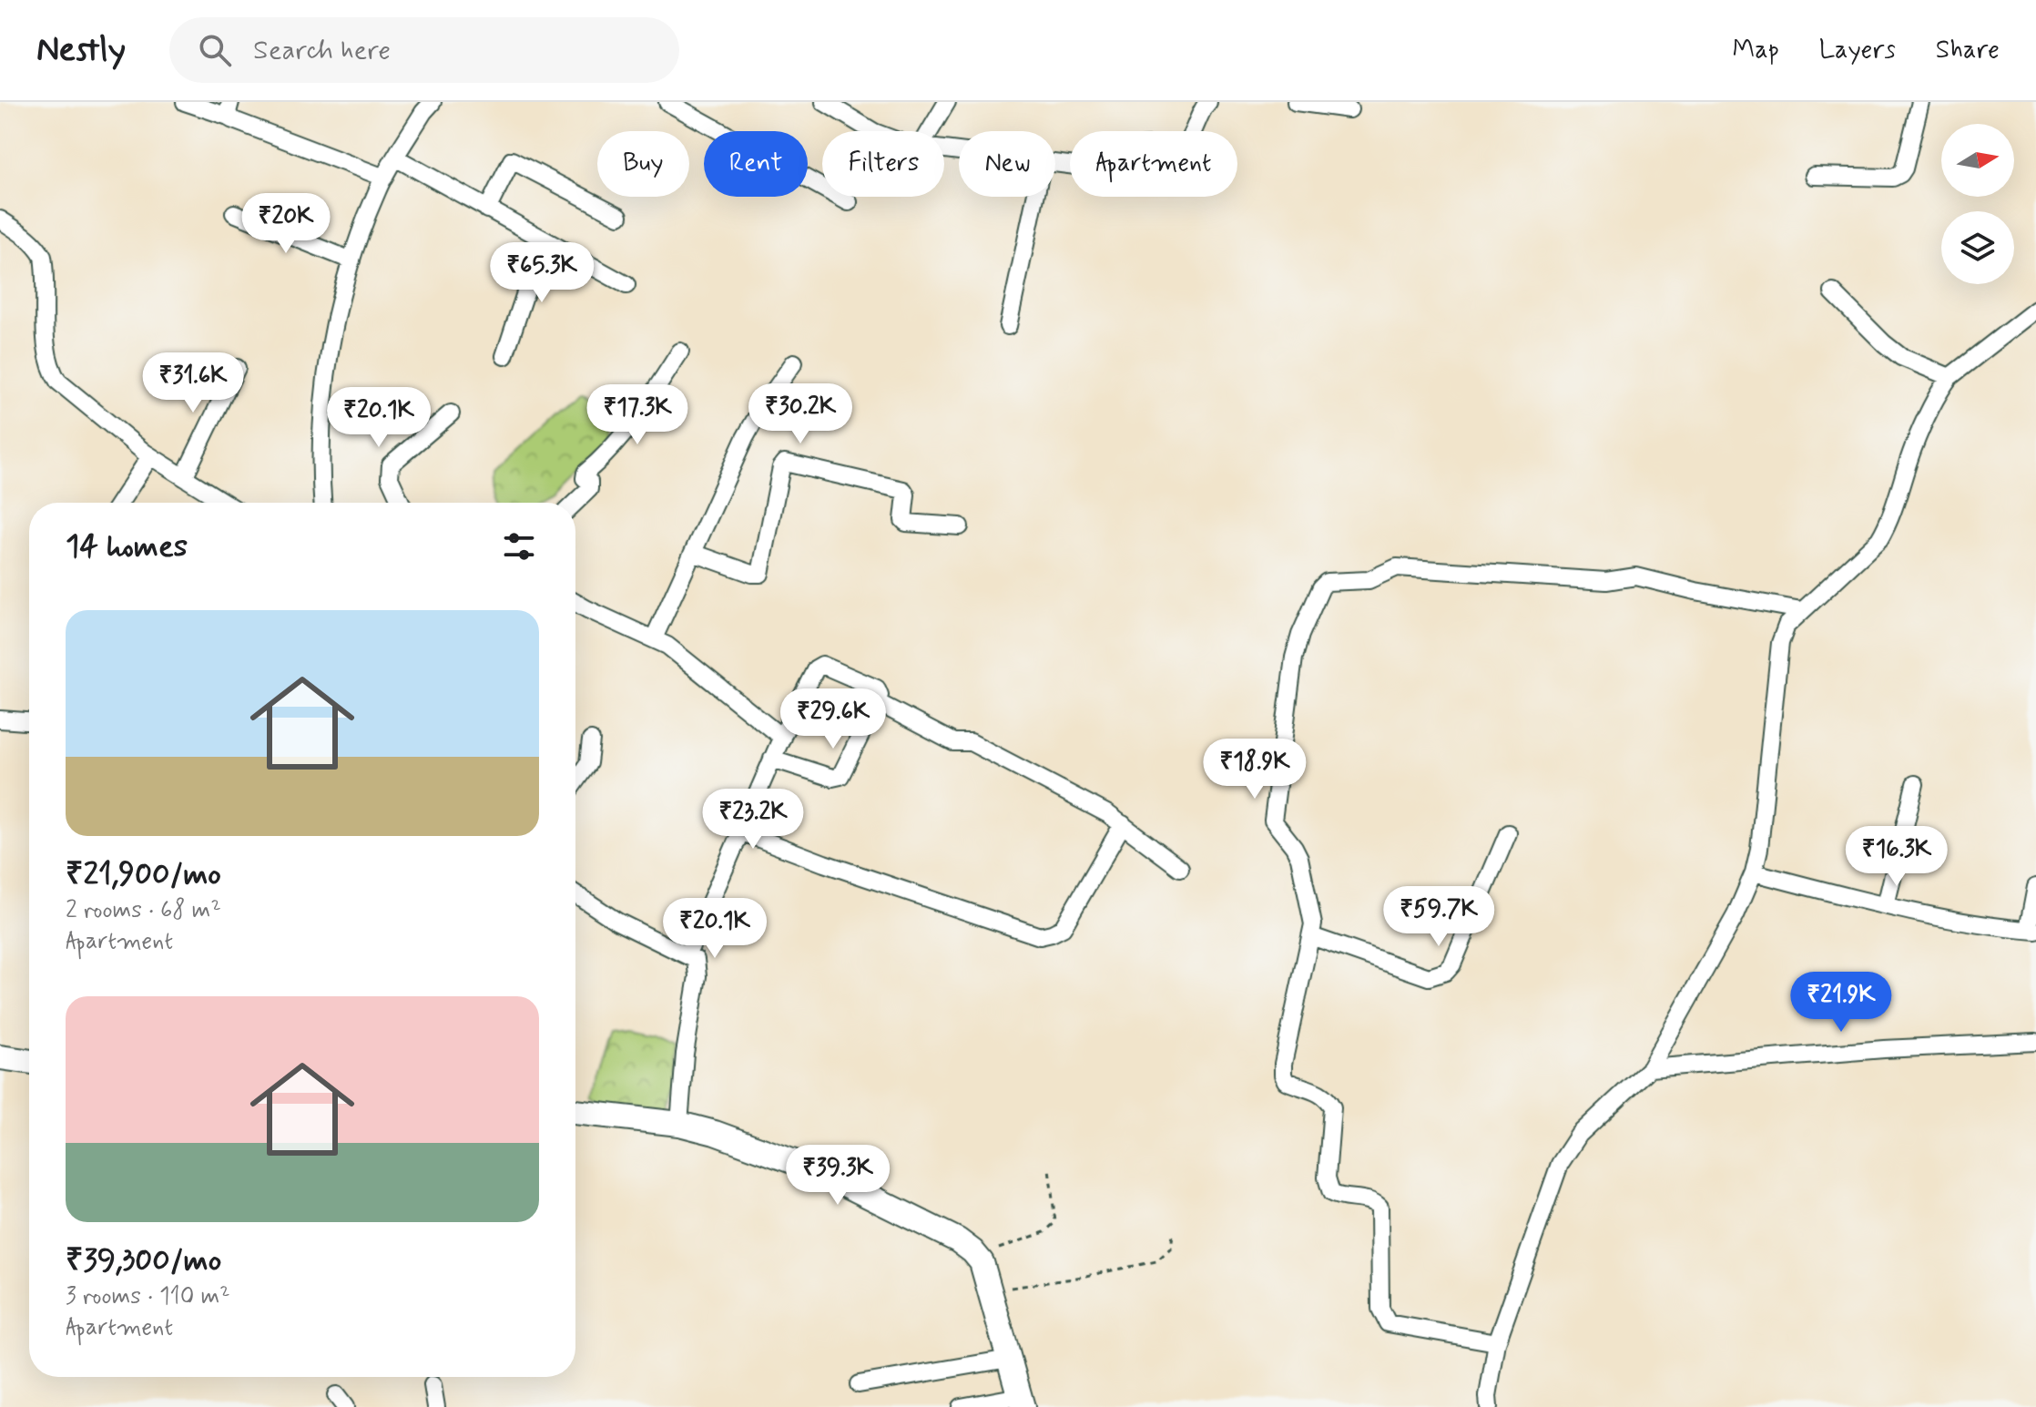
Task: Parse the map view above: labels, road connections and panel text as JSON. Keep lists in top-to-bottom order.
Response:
{
  "north": "right",
  "page": {
    "header": "Nestly",
    "search": "Search here",
    "nav": ["Map", "Layers", "Share"],
    "chip": [
      "Buy",
      "Rent",
      "Filters",
      "New",
      "Apartment"
    ],
    "price": [
      "₹20K",
      "₹65.3K",
      "₹31.6K",
      "₹30.2K",
      "₹17.3K",
      "₹20.1K",
      "₹29.6K",
      "₹18.9K",
      "₹23.2K",
      "₹16.3K",
      "₹59.7K",
      "₹20.1K",
      "₹21.9K",
      "₹39.3K"
    ],
    "heading": "14 homes",
    "list": [
      {
        "name": "₹21,900/mo",
        "note": "2 rooms · 68 m² · Apartment"
      },
      {
        "name": "₹39,300/mo",
        "note": "3 rooms · 110 m² · Apartment"
      }
    ]
  }
}
